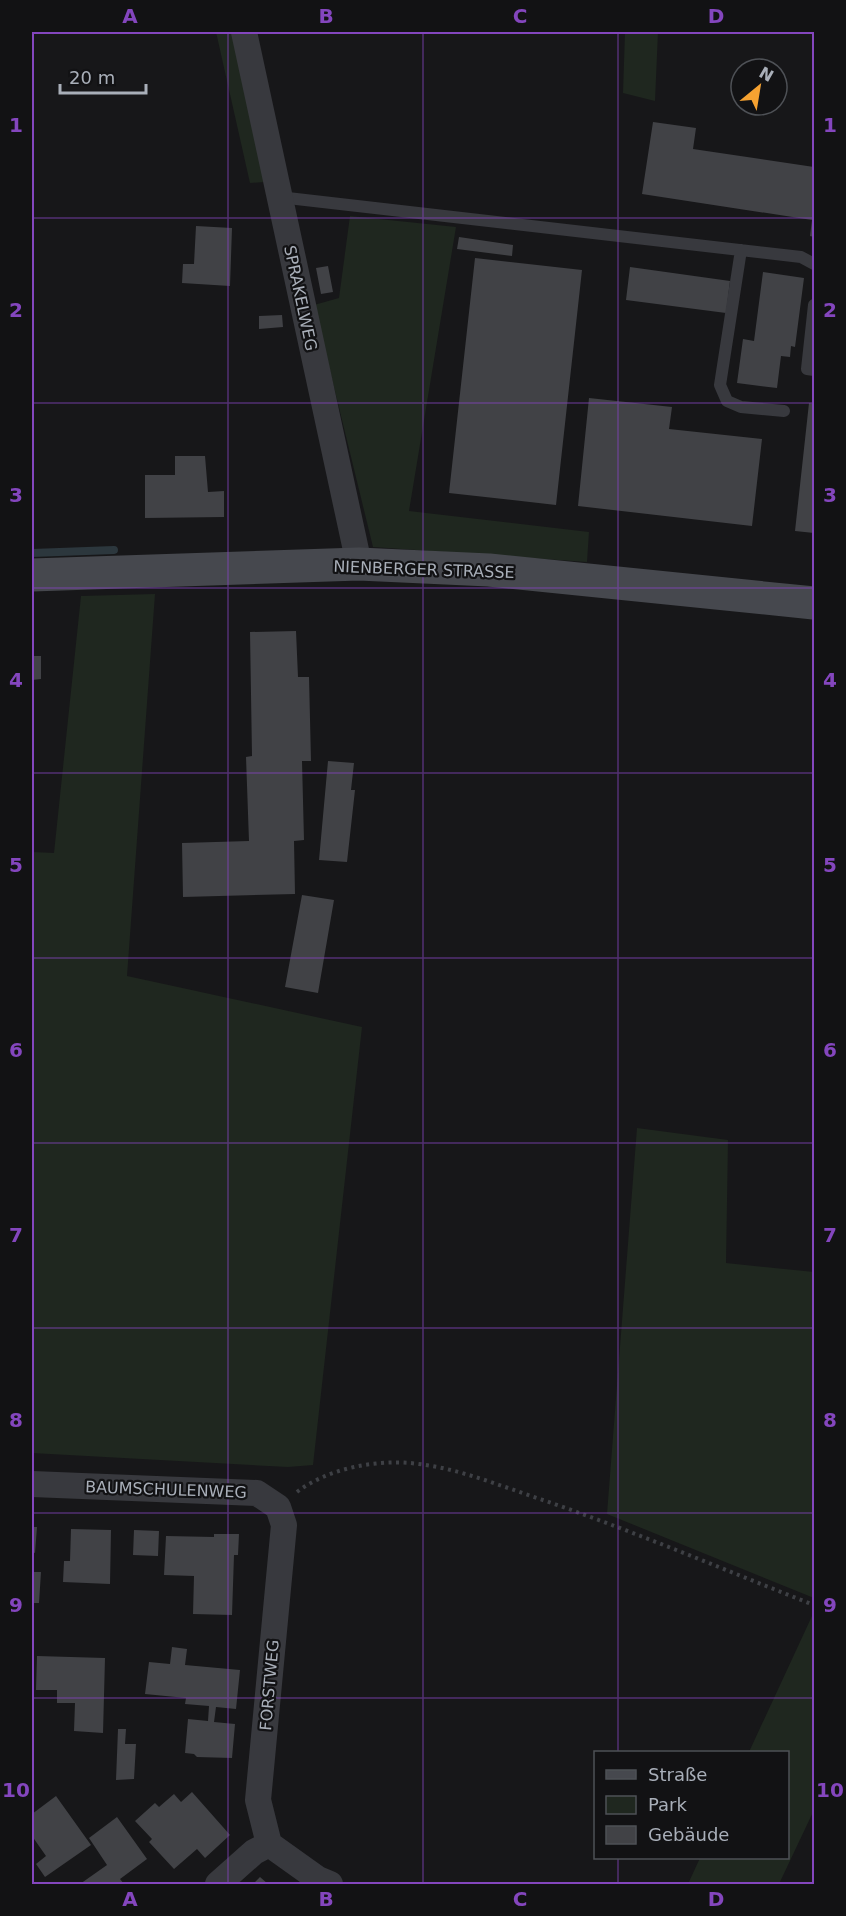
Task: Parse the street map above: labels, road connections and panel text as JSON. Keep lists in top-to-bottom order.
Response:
{
  "streets": {
    "street": [
      "SPRAKELWEG",
      "NIENBERGER STRASSE",
      "BAUMSCHULENWEG",
      "FORSTWEG"
    ]
  },
  "crossings": [
    ["SPRAKELWEG", "NIENBERGER STRASSE"],
    ["BAUMSCHULENWEG", "FORSTWEG"]
  ],
  "legend": ["Straße", "Park", "Gebäude"],
  "scale_bar": "20 m",
  "north": "top right",
  "grid": {
    "columns": [
      "A",
      "B",
      "C",
      "D"
    ],
    "rows": [
      "1",
      "2",
      "3",
      "4",
      "5",
      "6",
      "7",
      "8",
      "9",
      "10"
    ]
  }
}
